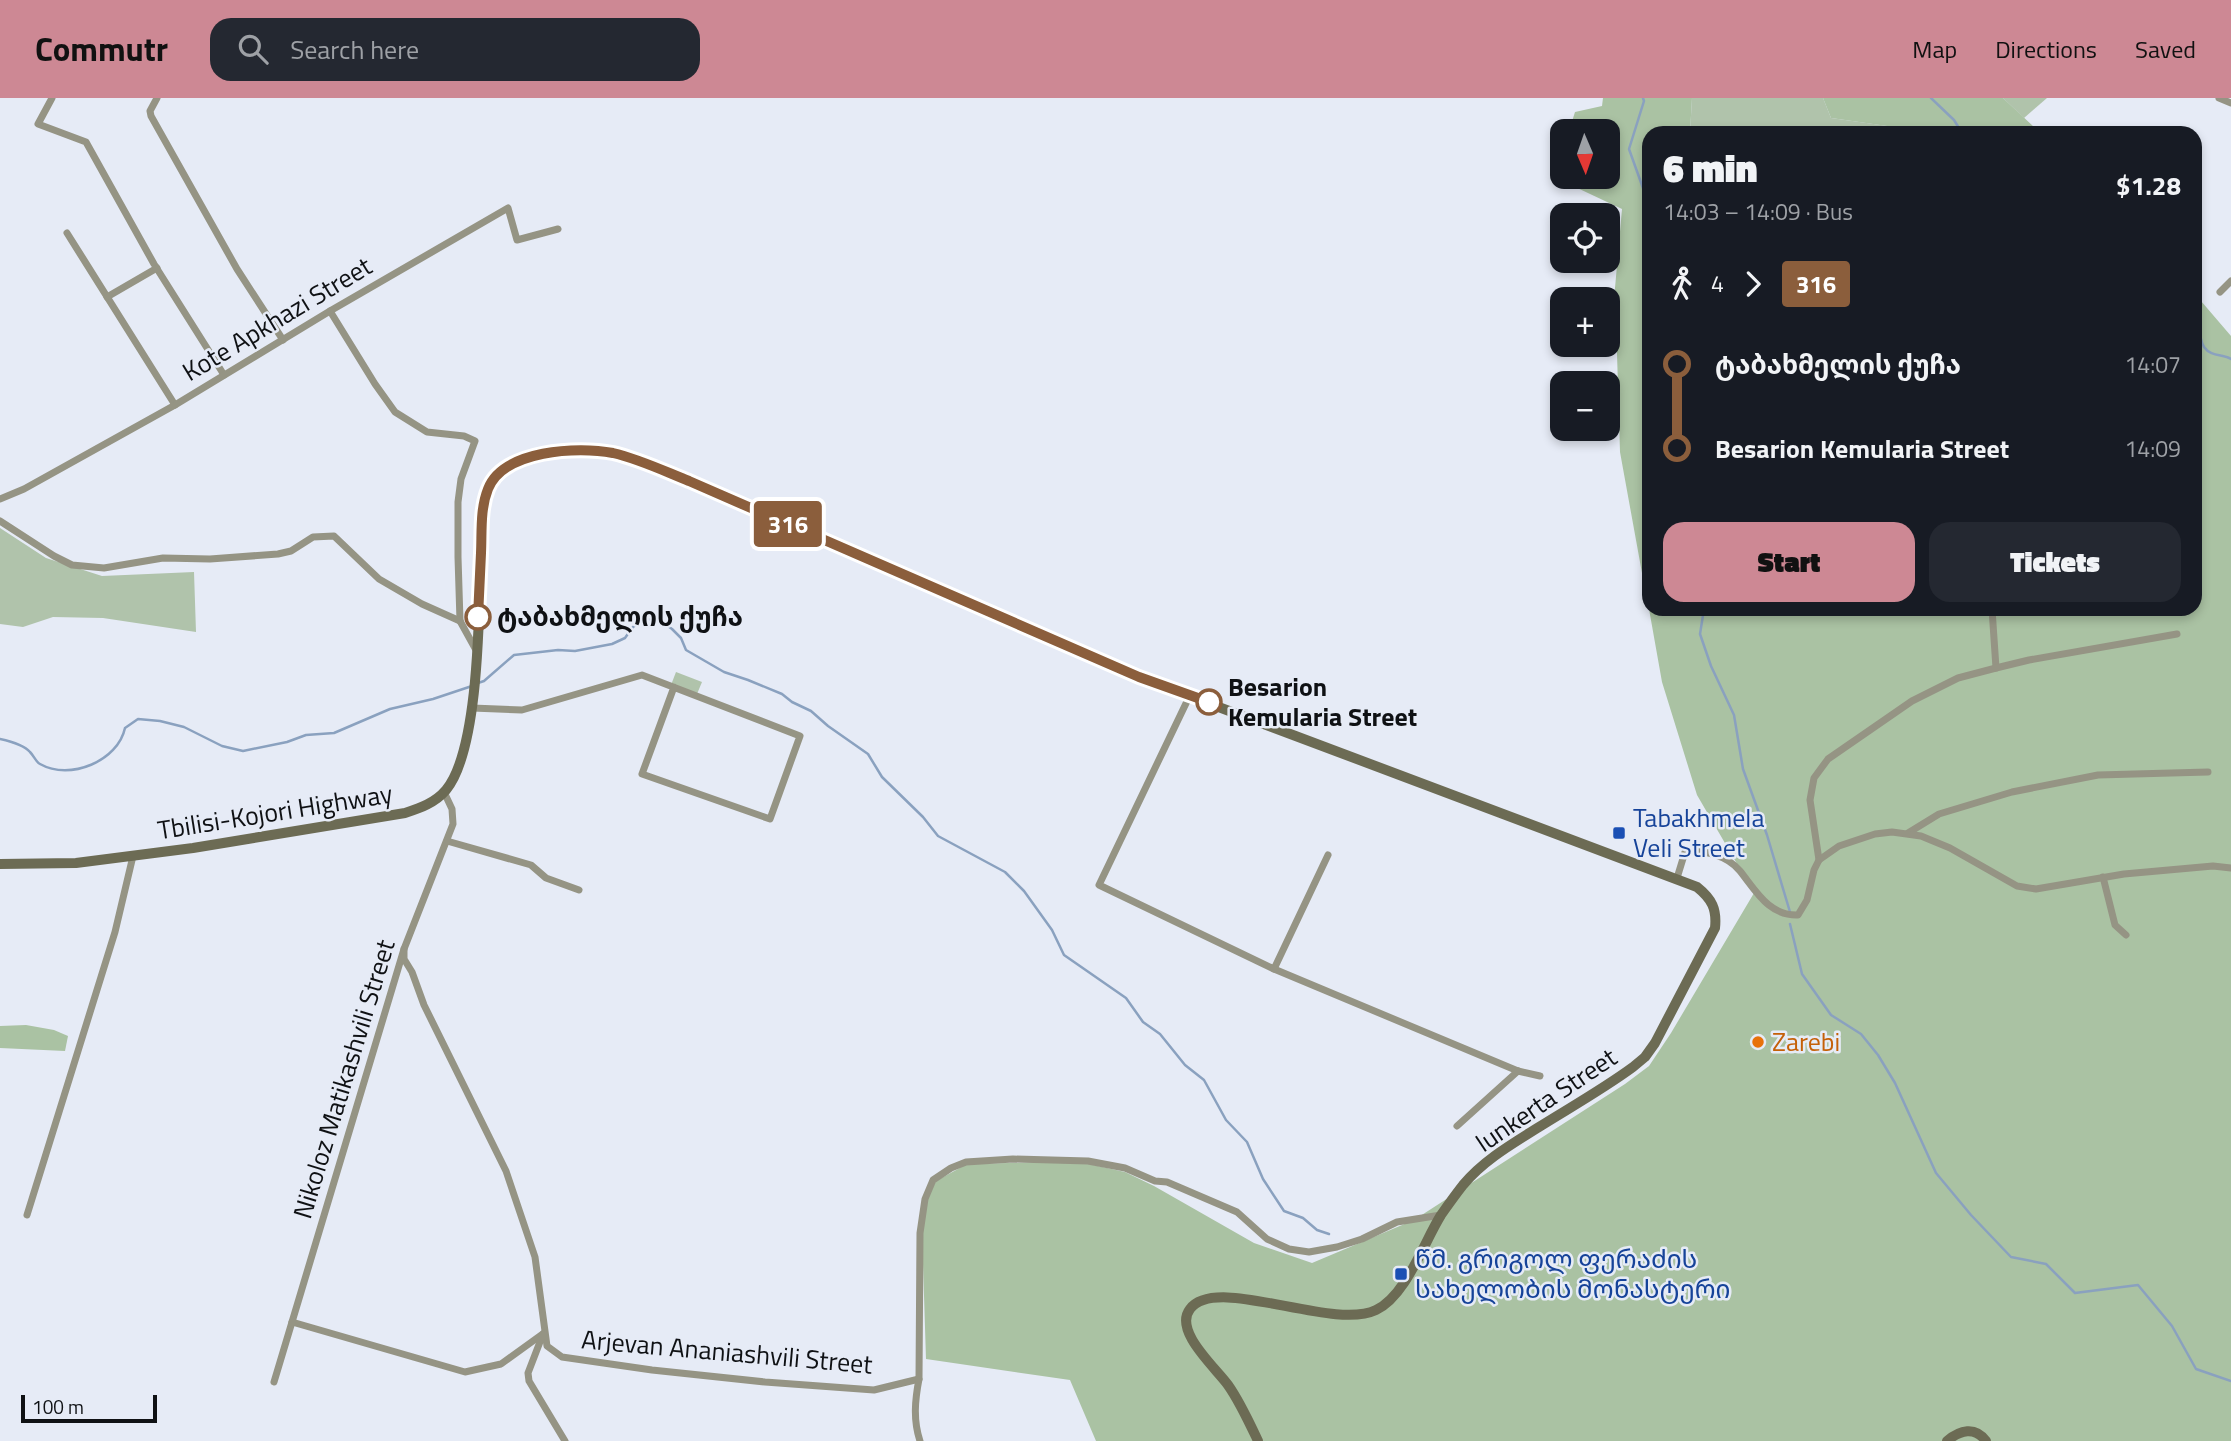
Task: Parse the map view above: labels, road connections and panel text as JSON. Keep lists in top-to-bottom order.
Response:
{
  "streets": {
    "main road": ["Tbilisi-Kojori Highway", "Iunkerta Street"],
    "street": ["Kote Apkhazi Street", "Nikoloz Matikashvili Street", "Arjevan Ananiashvili Street"]
  },
  "crossings": [
    ["Tbilisi-Kojori Highway", "Nikoloz Matikashvili Street"]
  ],
  "places": {
    "other": ["ტაბახმელის ქუჩა", "Besarion Kemularia Street", "Zarebi"],
    "transit": ["Tabakhmela Veli Street", "წმ. გრიგოლ ფერაძის სახელობის მონასტერი"]
  },
  "lines": ["bus line 316"],
  "scale_bar": "100 m",
  "north": "bottom",
  "page": {
    "header": "Commutr",
    "search": "Search here",
    "nav": ["Map", "Directions", "Saved"],
    "on_map": "316",
    "map_buttons": ["+", "−"],
    "heading": ["6 min", "14:03 – 14:09 · Bus", "$1.28"],
    "legs": ["4", "316"],
    "list": [
      {
        "name": "ტაბახმელის ქუჩა",
        "value": "14:07"
      },
      {
        "name": "Besarion Kemularia Street",
        "value": "14:09"
      }
    ],
    "buttons": ["Start", "Tickets"],
    "scale": "100 m"
  }
}
